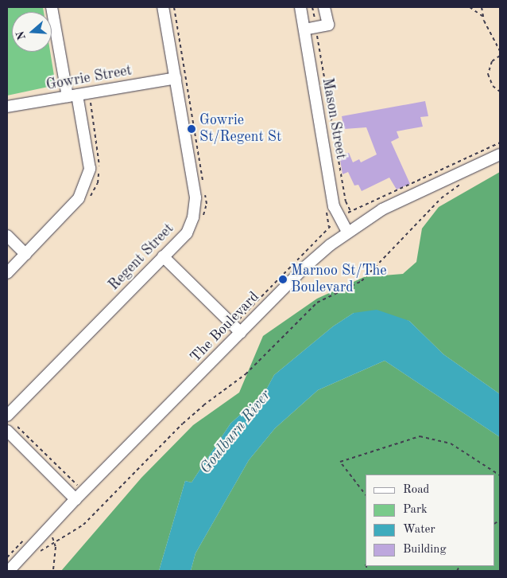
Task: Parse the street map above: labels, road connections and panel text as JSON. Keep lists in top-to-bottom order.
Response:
{
  "streets": {
    "street": [
      "Gowrie Street",
      "Mason Street",
      "Regent Street",
      "The Boulevard"
    ]
  },
  "crossings": [
    ["Gowrie Street", "Regent Street"],
    ["Mason Street", "The Boulevard"]
  ],
  "water": ["Goulburn River"],
  "places": ["Gowrie St/Regent St", "Marnoo St/The Boulevard"],
  "legend": [
    "Road",
    "Park",
    "Water",
    "Building"
  ],
  "north": "left"
}
